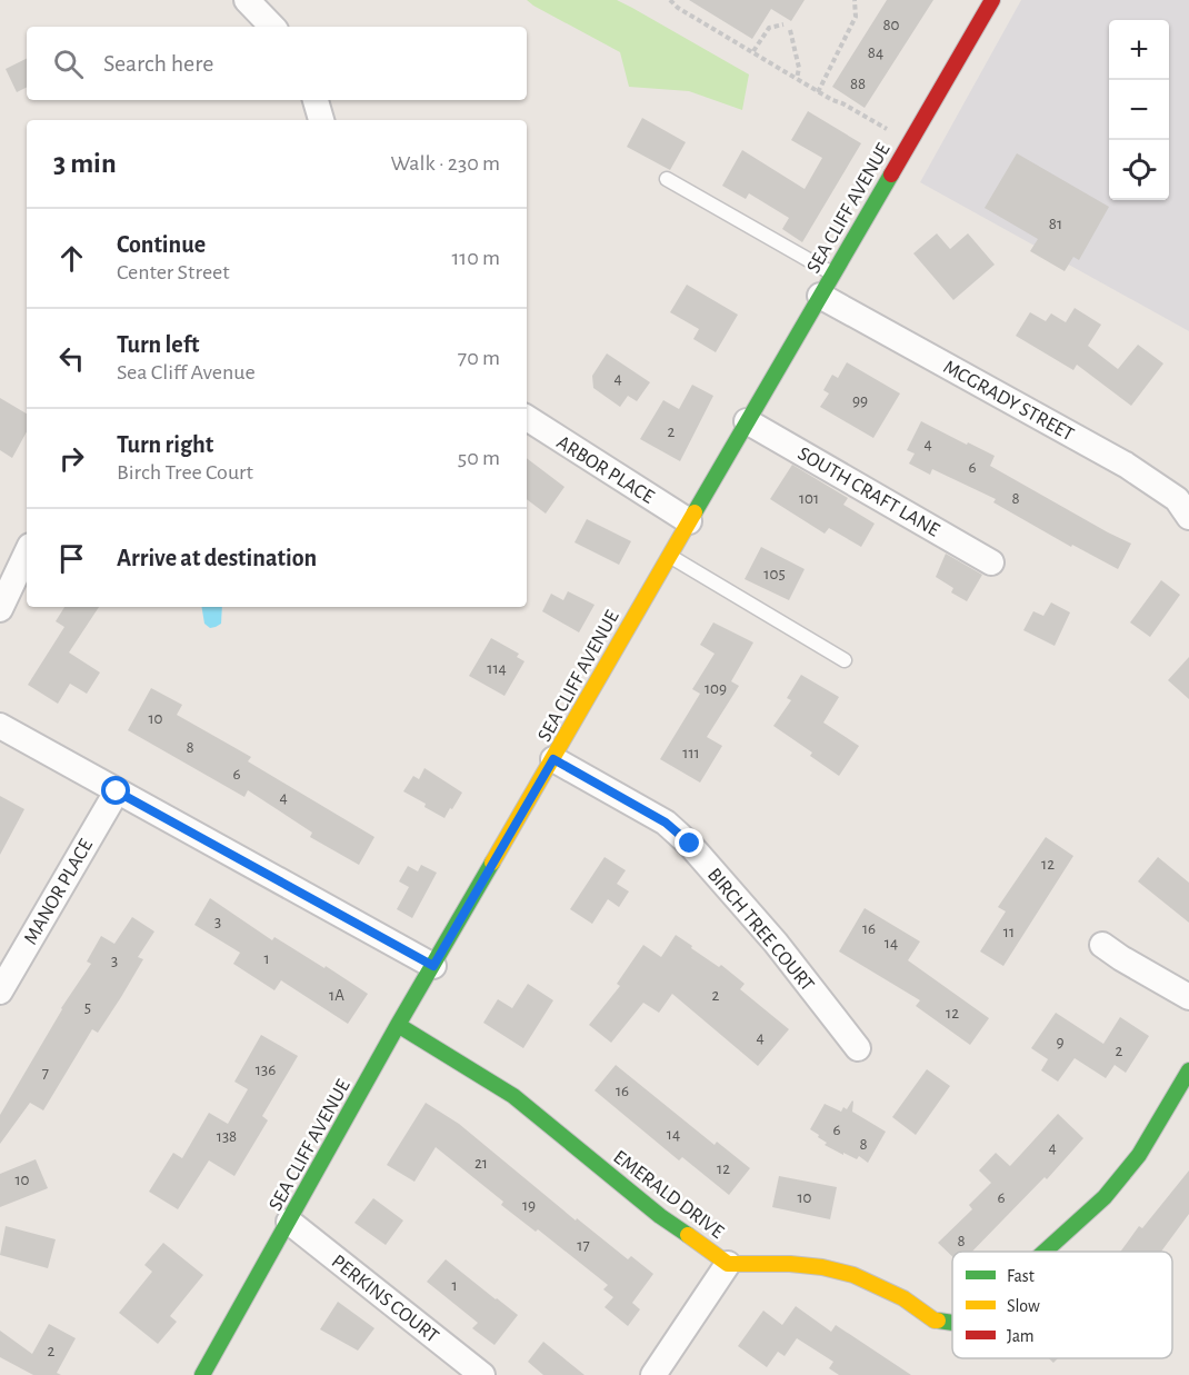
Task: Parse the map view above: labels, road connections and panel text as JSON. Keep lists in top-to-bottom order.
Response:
{
  "streets": {
    "street": [
      "SEA CLIFF AVENUE",
      "MCGRADY STREET",
      "ARBOR PLACE",
      "SOUTH CRAFT LANE",
      "MANOR PLACE",
      "BIRCH TREE COURT",
      "EMERALD DRIVE",
      "PERKINS COURT"
    ]
  },
  "crossings": [
    ["SEA CLIFF AVENUE", "MCGRADY STREET"],
    ["SEA CLIFF AVENUE", "ARBOR PLACE"],
    ["SEA CLIFF AVENUE", "SOUTH CRAFT LANE"],
    ["SEA CLIFF AVENUE", "BIRCH TREE COURT"],
    ["SEA CLIFF AVENUE", "EMERALD DRIVE"],
    ["SEA CLIFF AVENUE", "PERKINS COURT"]
  ],
  "house_numbers": [
    "80",
    "84",
    "88",
    "81",
    "4",
    "99",
    "2",
    "4",
    "6",
    "101",
    "8",
    "105",
    "114",
    "109",
    "10",
    "8",
    "111",
    "6",
    "4",
    "12",
    "3",
    "16",
    "11",
    "14",
    "1",
    "3",
    "1A",
    "2",
    "5",
    "12",
    "4",
    "9",
    "2",
    "136",
    "7",
    "16",
    "6",
    "14",
    "138",
    "8",
    "4",
    "21",
    "12",
    "10",
    "10",
    "6",
    "19",
    "8",
    "17",
    "1",
    "2"
  ],
  "legend": ["Fast", "Slow", "Jam"],
  "page": {
    "map_buttons": ["+", "−"],
    "search": "Search here",
    "heading": ["3 min", "Walk · 230 m"],
    "list": [
      ["Continue", "Center Street", "110 m"],
      ["Turn left", "Sea Cliff Avenue", "70 m"],
      ["Turn right", "Birch Tree Court", "50 m"],
      "Arrive at destination"
    ]
  }
}
